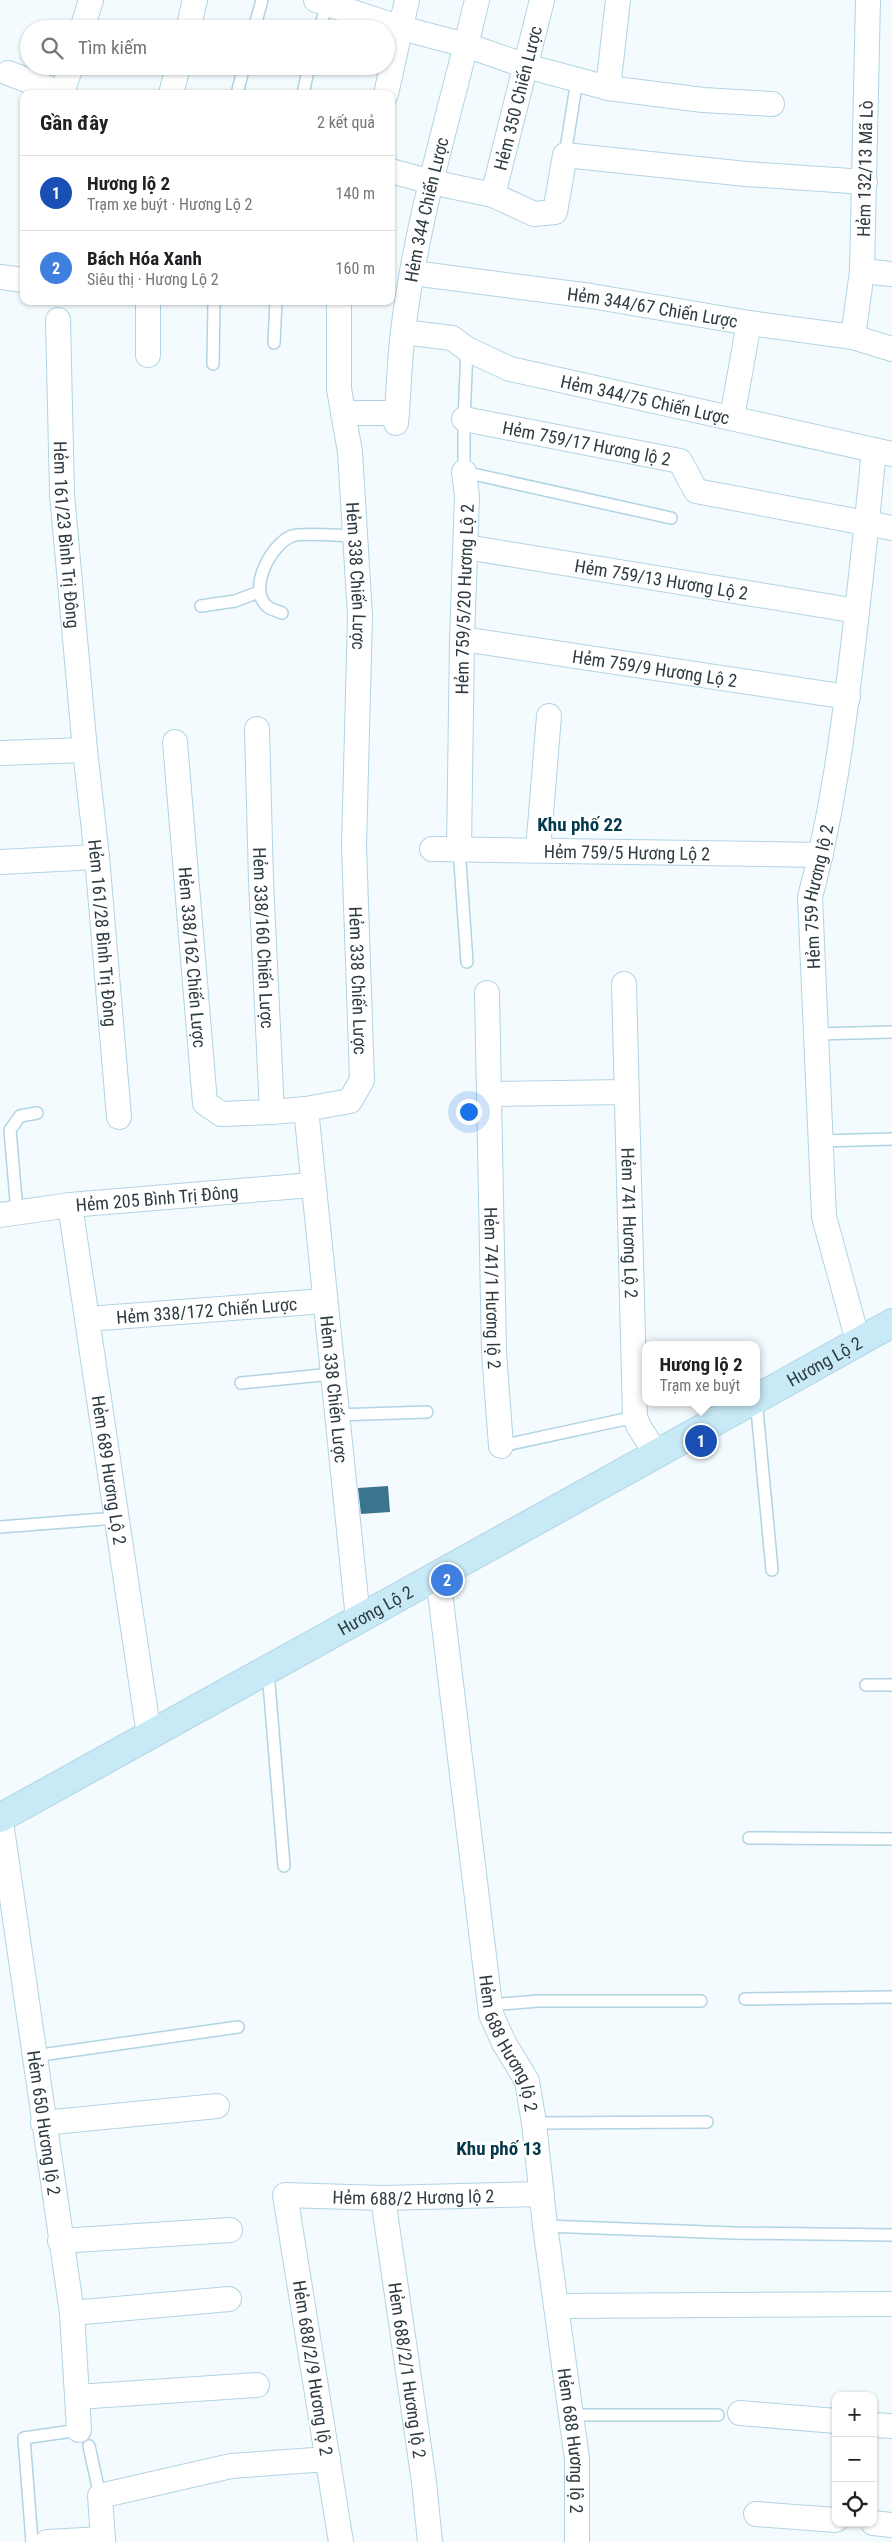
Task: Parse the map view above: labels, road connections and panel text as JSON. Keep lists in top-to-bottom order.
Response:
{
  "streets": {
    "main road": ["Hương Lộ 2"],
    "street": [
      "Hẻm 350 Chiến Lược",
      "Hẻm 132/13 Mã Lò",
      "Hẻm 344 Chiến Lược",
      "Hẻm 344/67 Chiến Lược",
      "Hẻm 344/75 Chiến Lược",
      "Hẻm 759/17 Hương lộ 2",
      "Hẻm 161/23 Bình Trị Đông",
      "Hẻm 338 Chiến Lược",
      "Hẻm 759/13 Hương Lộ 2",
      "Hẻm 759/5/20 Hương Lộ 2",
      "Hẻm 759/9 Hương Lộ 2",
      "Hẻm 759/5 Hương Lộ 2",
      "Hẻm 759 Hương lộ 2",
      "Hẻm 161/28 Bình Trị Đông",
      "Hẻm 338/160 Chiến Lược",
      "Hẻm 338/162 Chiến Lược",
      "Hẻm 205 Bình Trị Đông",
      "Hẻm 741 Hương Lộ 2",
      "Hẻm 741/1 Hương lộ 2",
      "Hẻm 338/172 Chiến Lược",
      "Hẻm 689 Hương Lộ 2",
      "Hẻm 688 Hương lộ 2",
      "Hẻm 650 Hương lộ 2",
      "Hẻm 688/2 Hương lộ 2",
      "Hẻm 688/2/9 Hương lộ 2",
      "Hẻm 688/2/1 Hương lộ 2"
    ]
  },
  "crossings": [
    ["Hẻm 132/13 Mã Lò", "Hẻm 344/67 Chiến Lược"],
    ["Hẻm 344 Chiến Lược", "Hẻm 344/67 Chiến Lược"],
    ["Hẻm 344 Chiến Lược", "Hẻm 344/75 Chiến Lược"],
    ["Hẻm 344 Chiến Lược", "Hẻm 338 Chiến Lược"],
    ["Hẻm 344/75 Chiến Lược", "Hẻm 759/5/20 Hương Lộ 2"],
    ["Hẻm 344/75 Chiến Lược", "Hẻm 759 Hương lộ 2"],
    ["Hẻm 759/17 Hương lộ 2", "Hẻm 759/5/20 Hương Lộ 2"],
    ["Hẻm 759/17 Hương lộ 2", "Hẻm 759 Hương lộ 2"],
    ["Hẻm 161/23 Bình Trị Đông", "Hẻm 161/28 Bình Trị Đông"],
    ["Hẻm 338 Chiến Lược", "Hẻm 205 Bình Trị Đông"],
    ["Hẻm 338 Chiến Lược", "Hẻm 338/172 Chiến Lược"],
    ["Hẻm 338 Chiến Lược", "Hương Lộ 2"],
    ["Hẻm 759/13 Hương Lộ 2", "Hẻm 759/5/20 Hương Lộ 2"],
    ["Hẻm 759/13 Hương Lộ 2", "Hẻm 759 Hương lộ 2"],
    ["Hẻm 759/5/20 Hương Lộ 2", "Hẻm 759/9 Hương Lộ 2"],
    ["Hẻm 759/5/20 Hương Lộ 2", "Hẻm 759/5 Hương Lộ 2"],
    ["Hẻm 759/9 Hương Lộ 2", "Hẻm 759 Hương lộ 2"],
    ["Hẻm 759/5 Hương Lộ 2", "Hẻm 759 Hương lộ 2"],
    ["Hẻm 759 Hương lộ 2", "Hương Lộ 2"],
    ["Hẻm 338/160 Chiến Lược", "Hẻm 338/162 Chiến Lược"],
    ["Hẻm 205 Bình Trị Đông", "Hẻm 689 Hương Lộ 2"],
    ["Hẻm 741 Hương Lộ 2", "Hẻm 741/1 Hương lộ 2"],
    ["Hẻm 741 Hương Lộ 2", "Hương Lộ 2"],
    ["Hẻm 338/172 Chiến Lược", "Hẻm 689 Hương Lộ 2"],
    ["Hương Lộ 2", "Hẻm 689 Hương Lộ 2"],
    ["Hương Lộ 2", "Hẻm 688 Hương lộ 2"],
    ["Hương Lộ 2", "Hẻm 650 Hương lộ 2"],
    ["Hẻm 688 Hương lộ 2", "Hẻm 688/2 Hương lộ 2"],
    ["Hẻm 688/2 Hương lộ 2", "Hẻm 688/2/9 Hương lộ 2"],
    ["Hẻm 688/2 Hương lộ 2", "Hẻm 688/2/1 Hương lộ 2"]
  ],
  "districts": ["Khu phố 22", "Khu phố 13"],
  "page": {
    "search": "Tìm kiếm",
    "heading": ["Gần đây", "2 kết quả"],
    "list": [
      {
        "mark": "1",
        "name": "Hương lộ 2",
        "note": "Trạm xe buýt · Hương Lộ 2",
        "value": "140 m"
      },
      {
        "mark": "2",
        "name": "Bách Hóa Xanh",
        "note": "Siêu thị · Hương Lộ 2",
        "value": "160 m"
      }
    ],
    "popup": ["Hương lộ 2", "Trạm xe buýt"],
    "pins": ["1", "2"],
    "map_buttons": ["+", "−"]
  }
}
